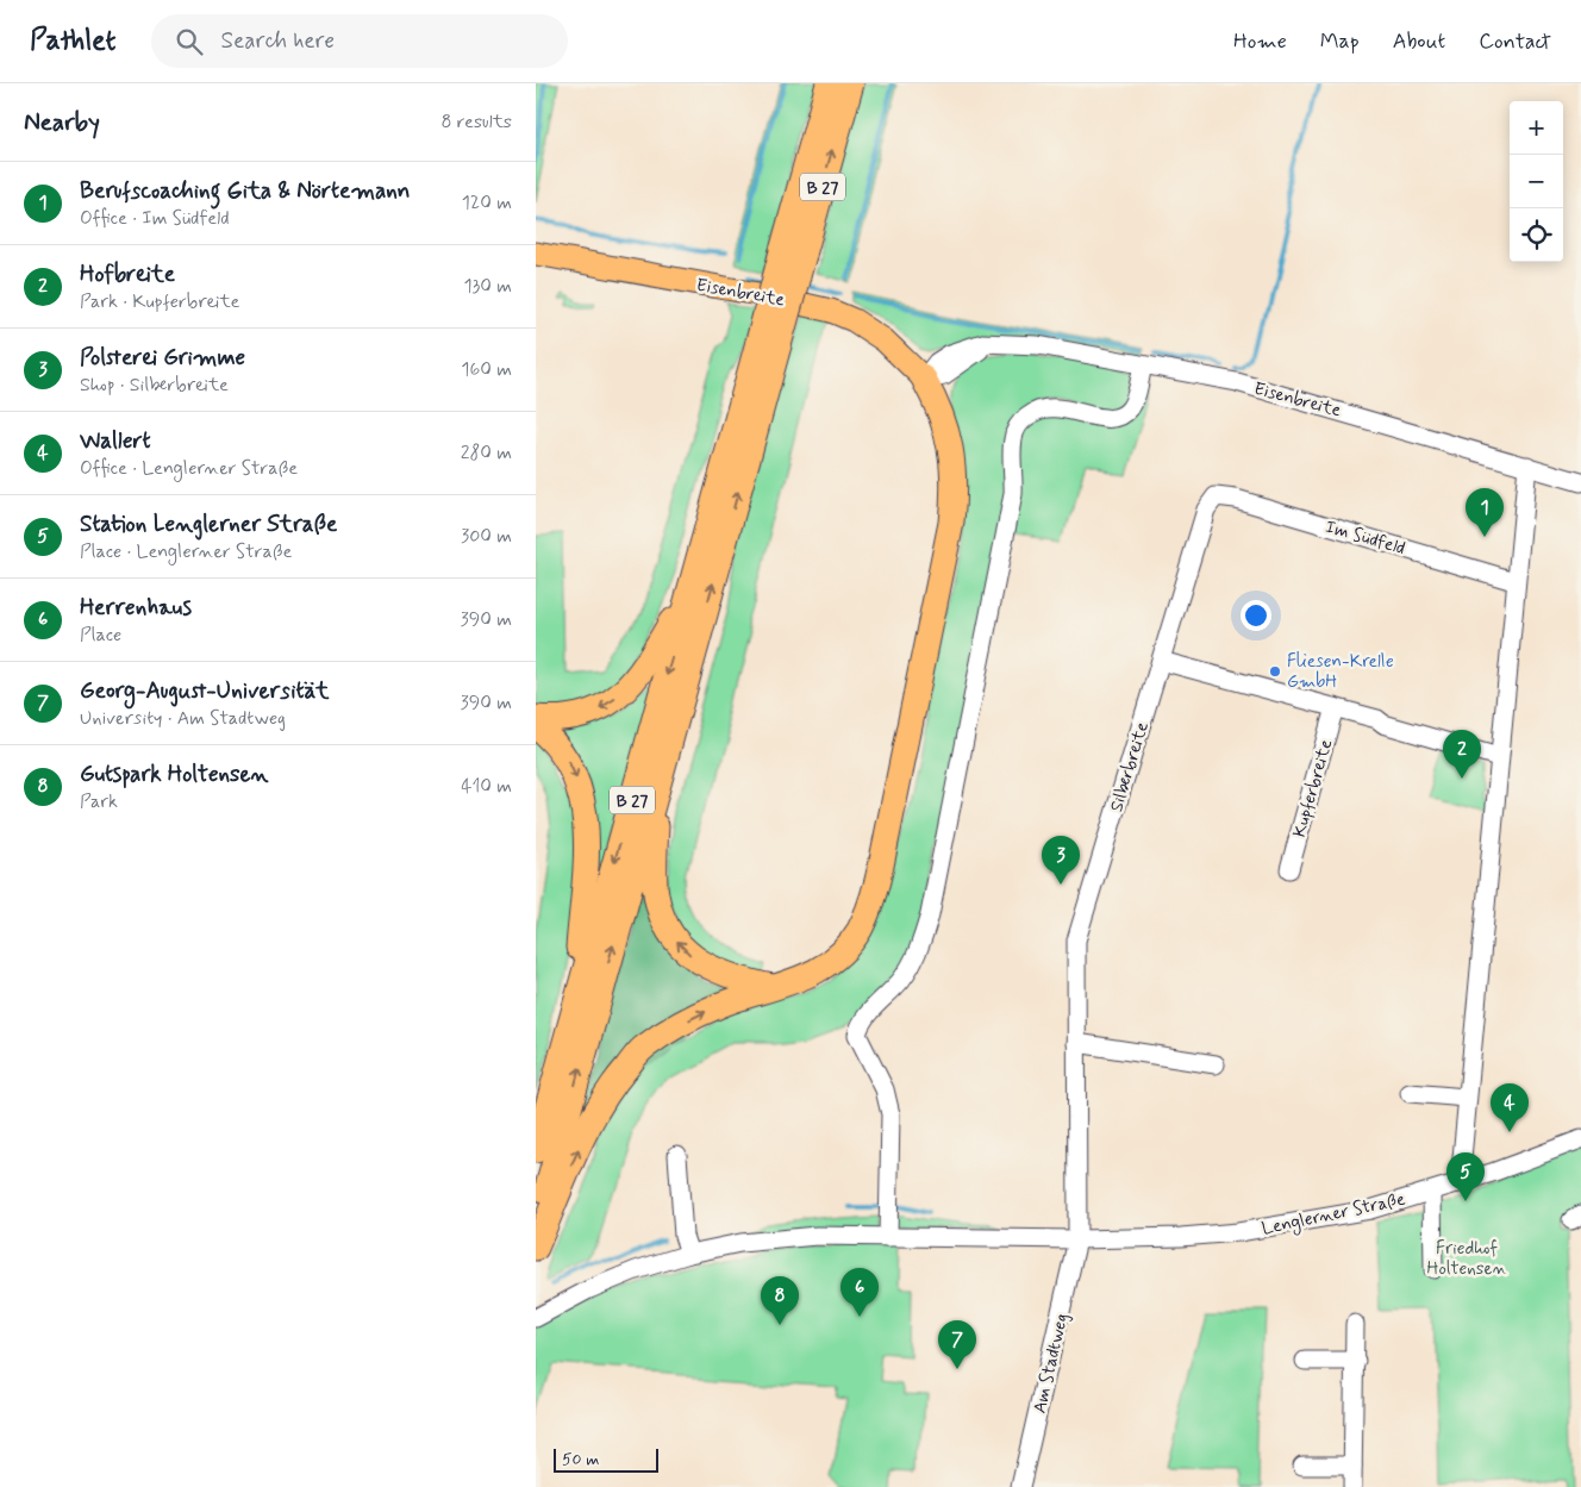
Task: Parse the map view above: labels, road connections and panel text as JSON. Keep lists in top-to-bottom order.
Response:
{
  "streets": {
    "highway": ["B 27"],
    "main road": ["Eisenbreite"],
    "street": [
      "Im Südfeld",
      "Silberbreite",
      "Kupferbreite",
      "Lenglerner Straße",
      "Am Stadtweg"
    ]
  },
  "crossings": [
    ["Im Südfeld", "Silberbreite"],
    ["Silberbreite", "Lenglerner Straße"],
    ["Silberbreite", "Am Stadtweg"],
    ["Lenglerner Straße", "Am Stadtweg"]
  ],
  "parks": ["Friedhof Holtensen"],
  "places": ["Fliesen-Krelle GmbH"],
  "scale_bar": "50 m",
  "page": {
    "header": "Pathlet",
    "search": "Search here",
    "nav": [
      "Home",
      "Map",
      "About",
      "Contact"
    ],
    "heading": ["Nearby", "8 results"],
    "map_buttons": ["+", "−"],
    "list": [
      {
        "mark": "1",
        "name": "Berufscoaching Gita & Nörtemann",
        "note": "Office · Im Südfeld",
        "value": "120 m"
      },
      {
        "mark": "2",
        "name": "Hofbreite",
        "note": "Park · Kupferbreite",
        "value": "130 m"
      },
      {
        "mark": "3",
        "name": "Polsterei Grimme",
        "note": "Shop · Silberbreite",
        "value": "160 m"
      },
      {
        "mark": "4",
        "name": "Wallert",
        "note": "Office · Lenglerner Straße",
        "value": "280 m"
      },
      {
        "mark": "5",
        "name": "Station Lenglerner Straße",
        "note": "Place · Lenglerner Straße",
        "value": "300 m"
      },
      {
        "mark": "6",
        "name": "Herrenhaus",
        "note": "Place",
        "value": "390 m"
      },
      {
        "mark": "7",
        "name": "Georg-August-Universität",
        "note": "University · Am Stadtweg",
        "value": "390 m"
      },
      {
        "mark": "8",
        "name": "Gutspark Holtensen",
        "note": "Park",
        "value": "410 m"
      }
    ],
    "pins": [
      "1",
      "2",
      "3",
      "4",
      "5",
      "6",
      "8",
      "7"
    ],
    "scale": "50 m"
  }
}
